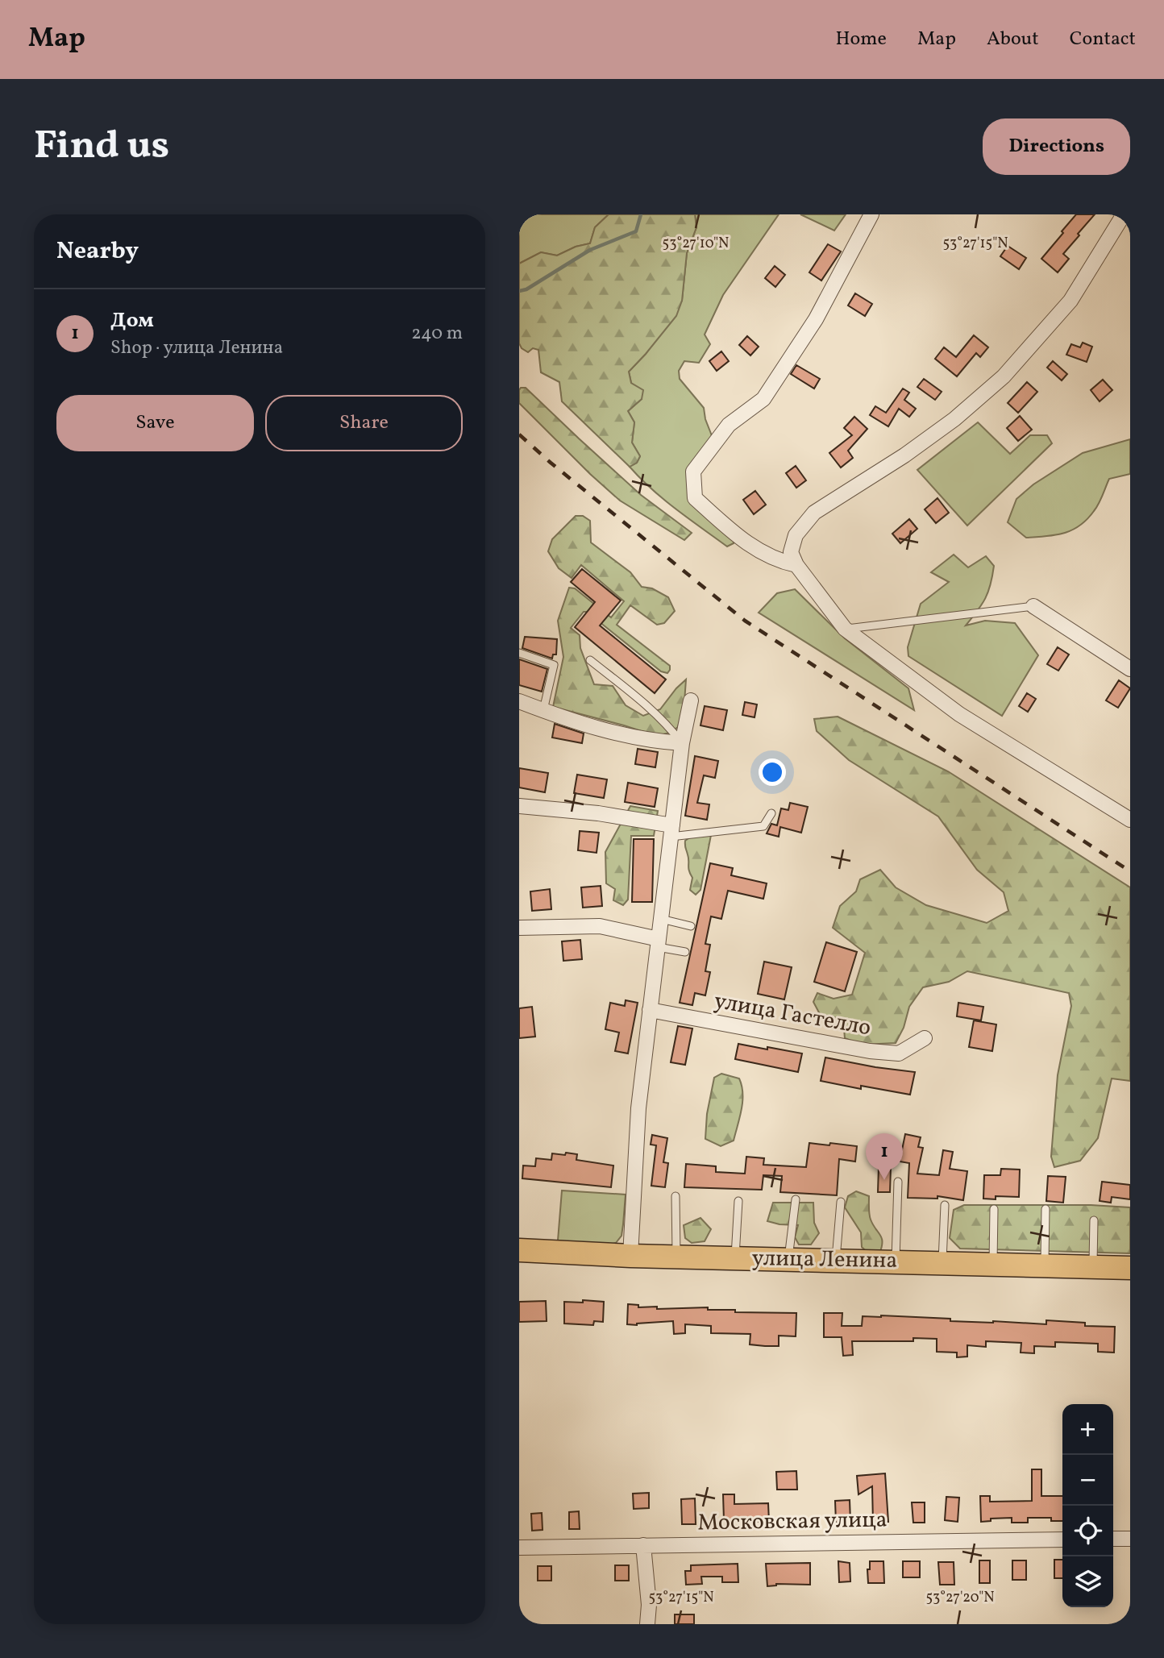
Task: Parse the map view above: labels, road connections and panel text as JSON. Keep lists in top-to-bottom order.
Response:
{
  "streets": {
    "main road": ["улица Ленина"],
    "street": ["улица Гастелло", "Московская улица"]
  },
  "page": {
    "header": "Map",
    "nav": [
      "Home",
      "Map",
      "About",
      "Contact"
    ],
    "buttons": [
      "Directions",
      ["Save", "Share"]
    ],
    "title": "Find us",
    "heading": "Nearby",
    "list": [
      {
        "mark": "1",
        "name": "Дом",
        "note": "Shop · улица Ленина",
        "value": "240 m"
      }
    ],
    "pins": "1",
    "map_buttons": ["+", "−"]
  },
  "coordinates": ["53°27'10\"N", "53°27'15\"N", "53°27'20\"N"]
}
